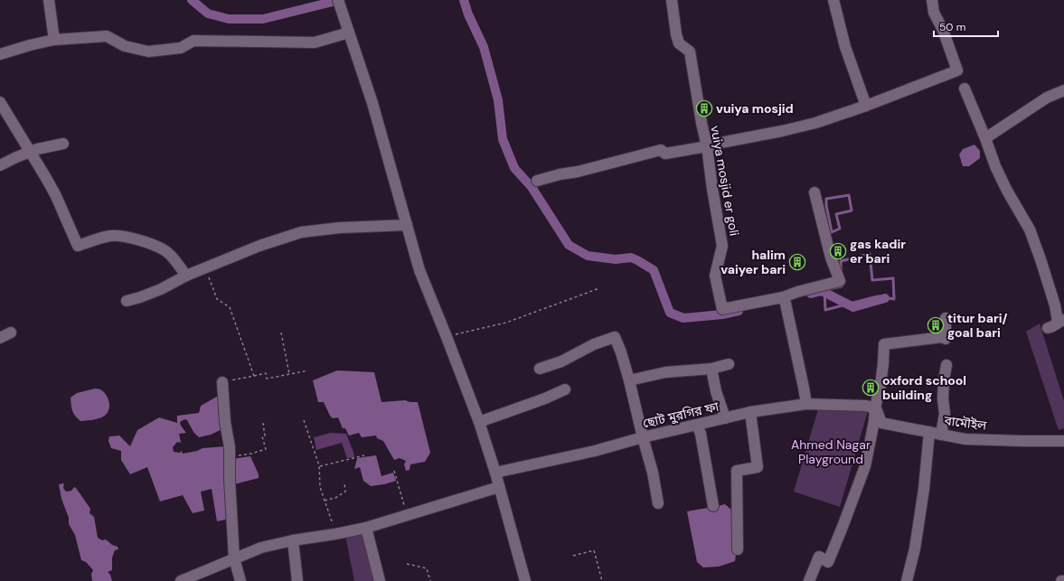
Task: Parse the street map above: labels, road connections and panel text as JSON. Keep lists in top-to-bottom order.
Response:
{
  "streets": {
    "street": ["vuiya mosjid er goli", "ছোট মুরগির ফা", "বামৌইল"]
  },
  "crossings": [
    ["ছোট মুরগির ফা", "বামৌইল"]
  ],
  "parks": ["Ahmed Nagar Playground"],
  "places": {
    "building": [
      "vuiya mosjid",
      "gas kadir er bari",
      "halim vaiyer bari",
      "titur bari/ goal bari",
      "oxford school building"
    ]
  },
  "scale_bar": "50 m"
}
